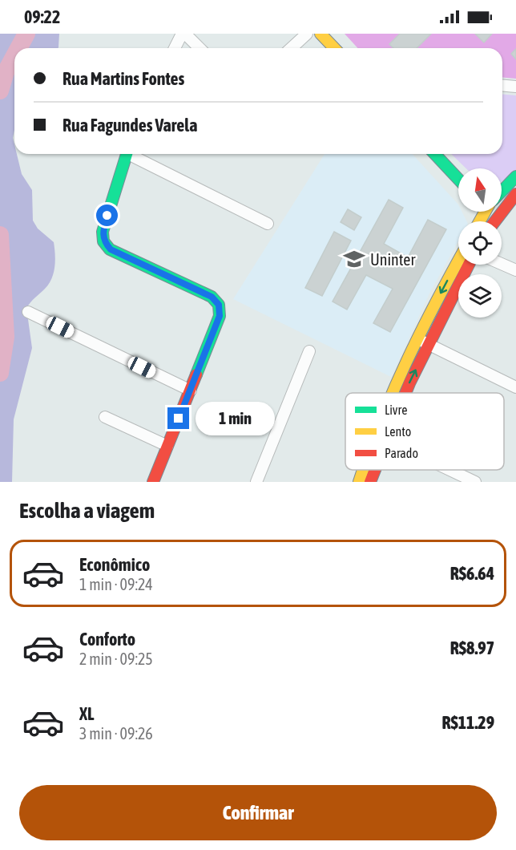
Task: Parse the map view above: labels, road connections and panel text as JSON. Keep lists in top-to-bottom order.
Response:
{
  "places": {
    "school or university": ["Uninter"]
  },
  "legend": ["Livre", "Lento", "Parado"],
  "north": "top",
  "page": {
    "status": "09:22",
    "banner": ["Rua Martins Fontes", "Rua Fagundes Varela"],
    "bubble": "1 min",
    "heading": "Escolha a viagem",
    "list": [
      {
        "name": "Econômico",
        "note": "1 min · 09:24",
        "value": "R$6.64"
      },
      {
        "name": "Conforto",
        "note": "2 min · 09:25",
        "value": "R$8.97"
      },
      {
        "name": "XL",
        "note": "3 min · 09:26",
        "value": "R$11.29"
      }
    ],
    "buttons": "Confirmar"
  }
}
